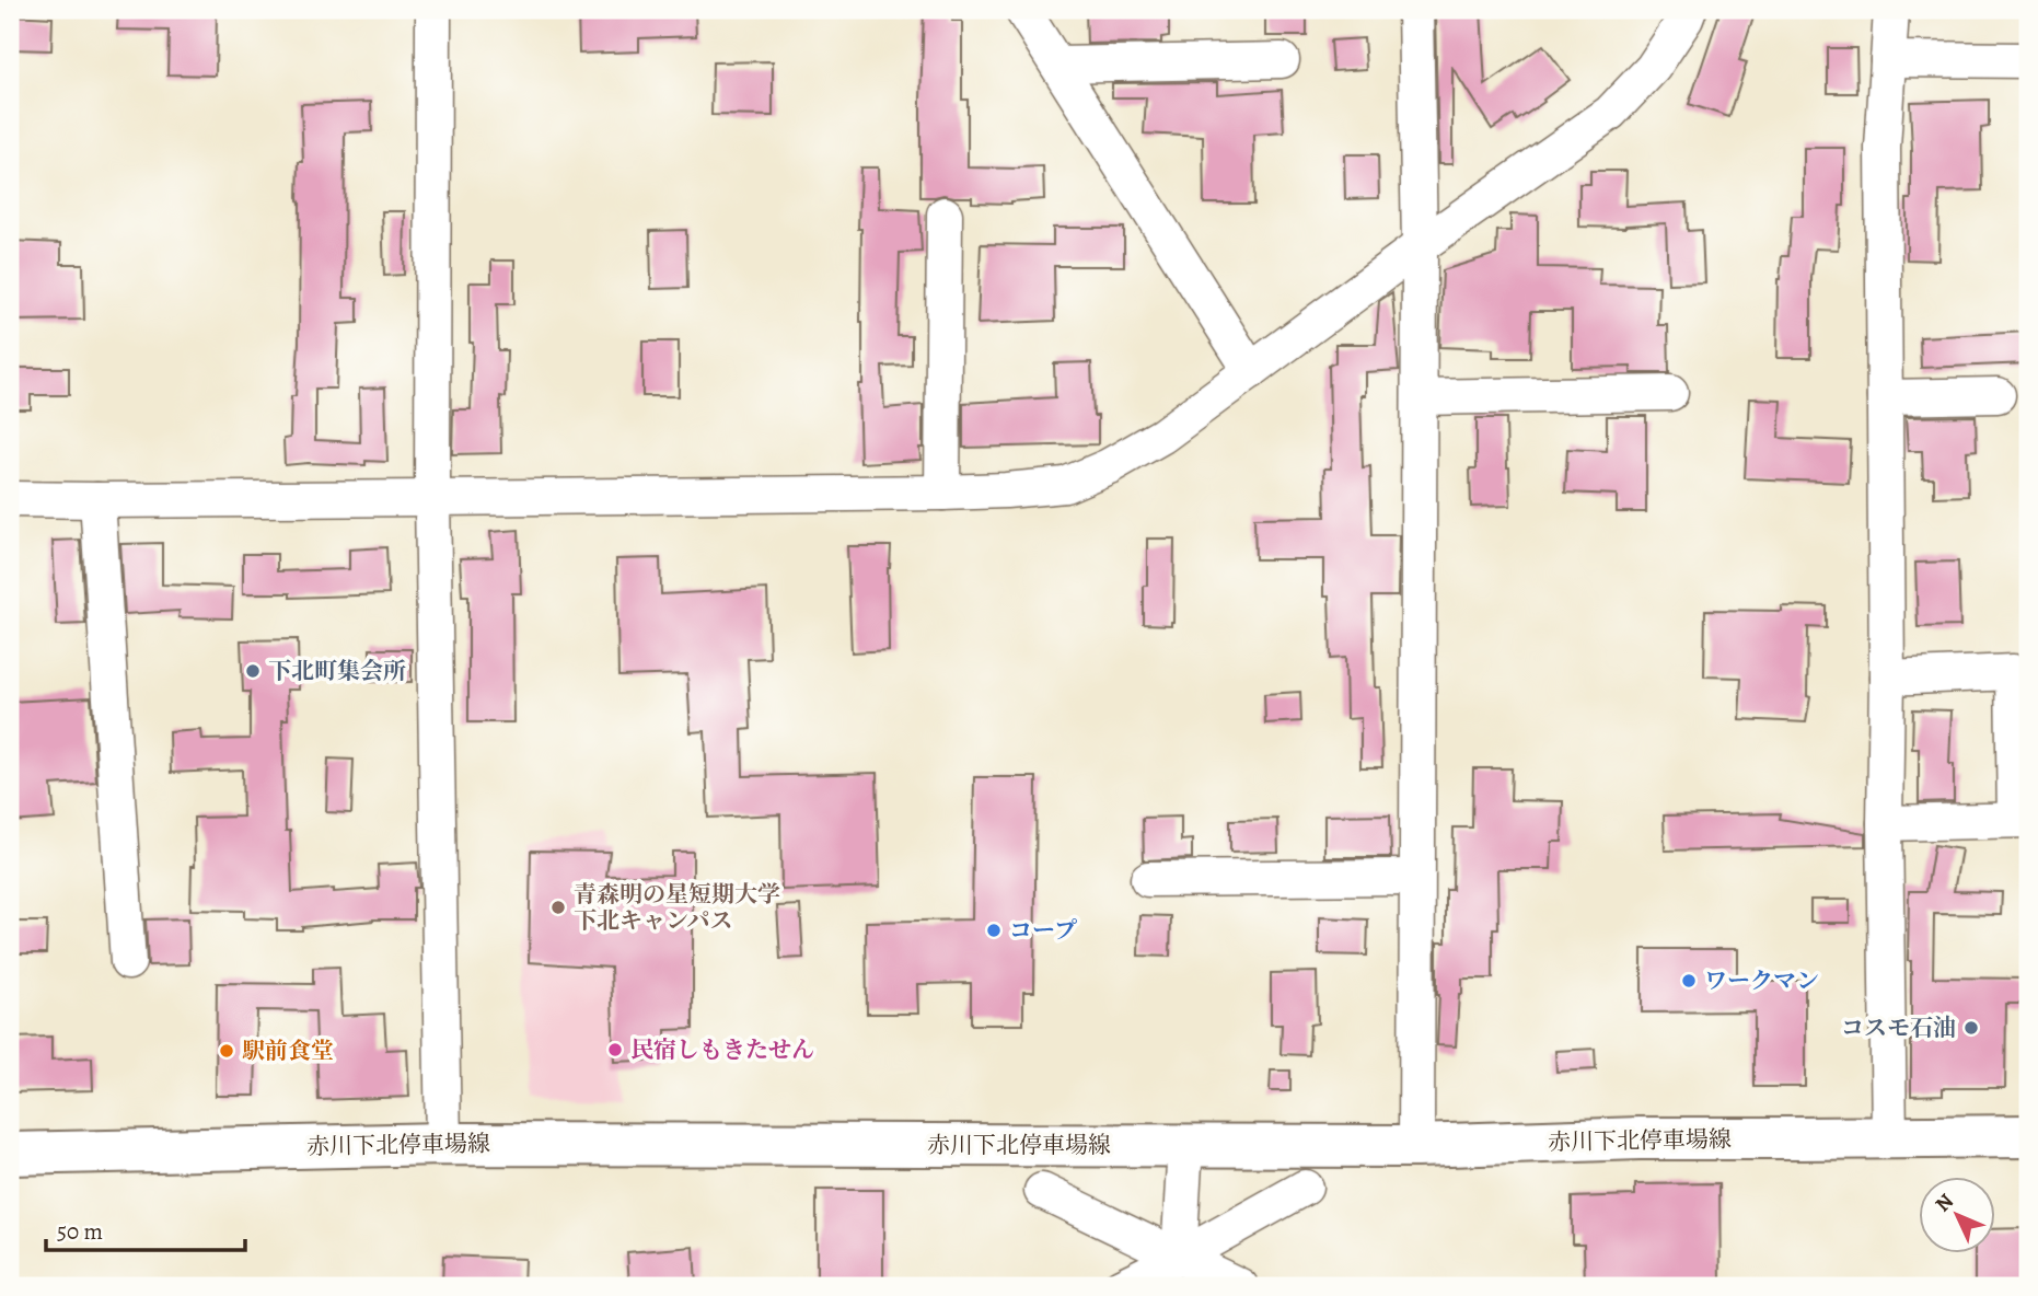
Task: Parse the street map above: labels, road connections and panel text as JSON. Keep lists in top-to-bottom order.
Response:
{
  "streets": {
    "main road": ["赤川下北停車場線"]
  },
  "places": [
    "下北町集会所",
    "青森明の星短期大学 下北キャンパス",
    "コープ",
    "ワークマン",
    "コスモ石油",
    "民宿しもきたせん",
    "駅前食堂"
  ],
  "scale_bar": "50 m",
  "north": "top left"
}
